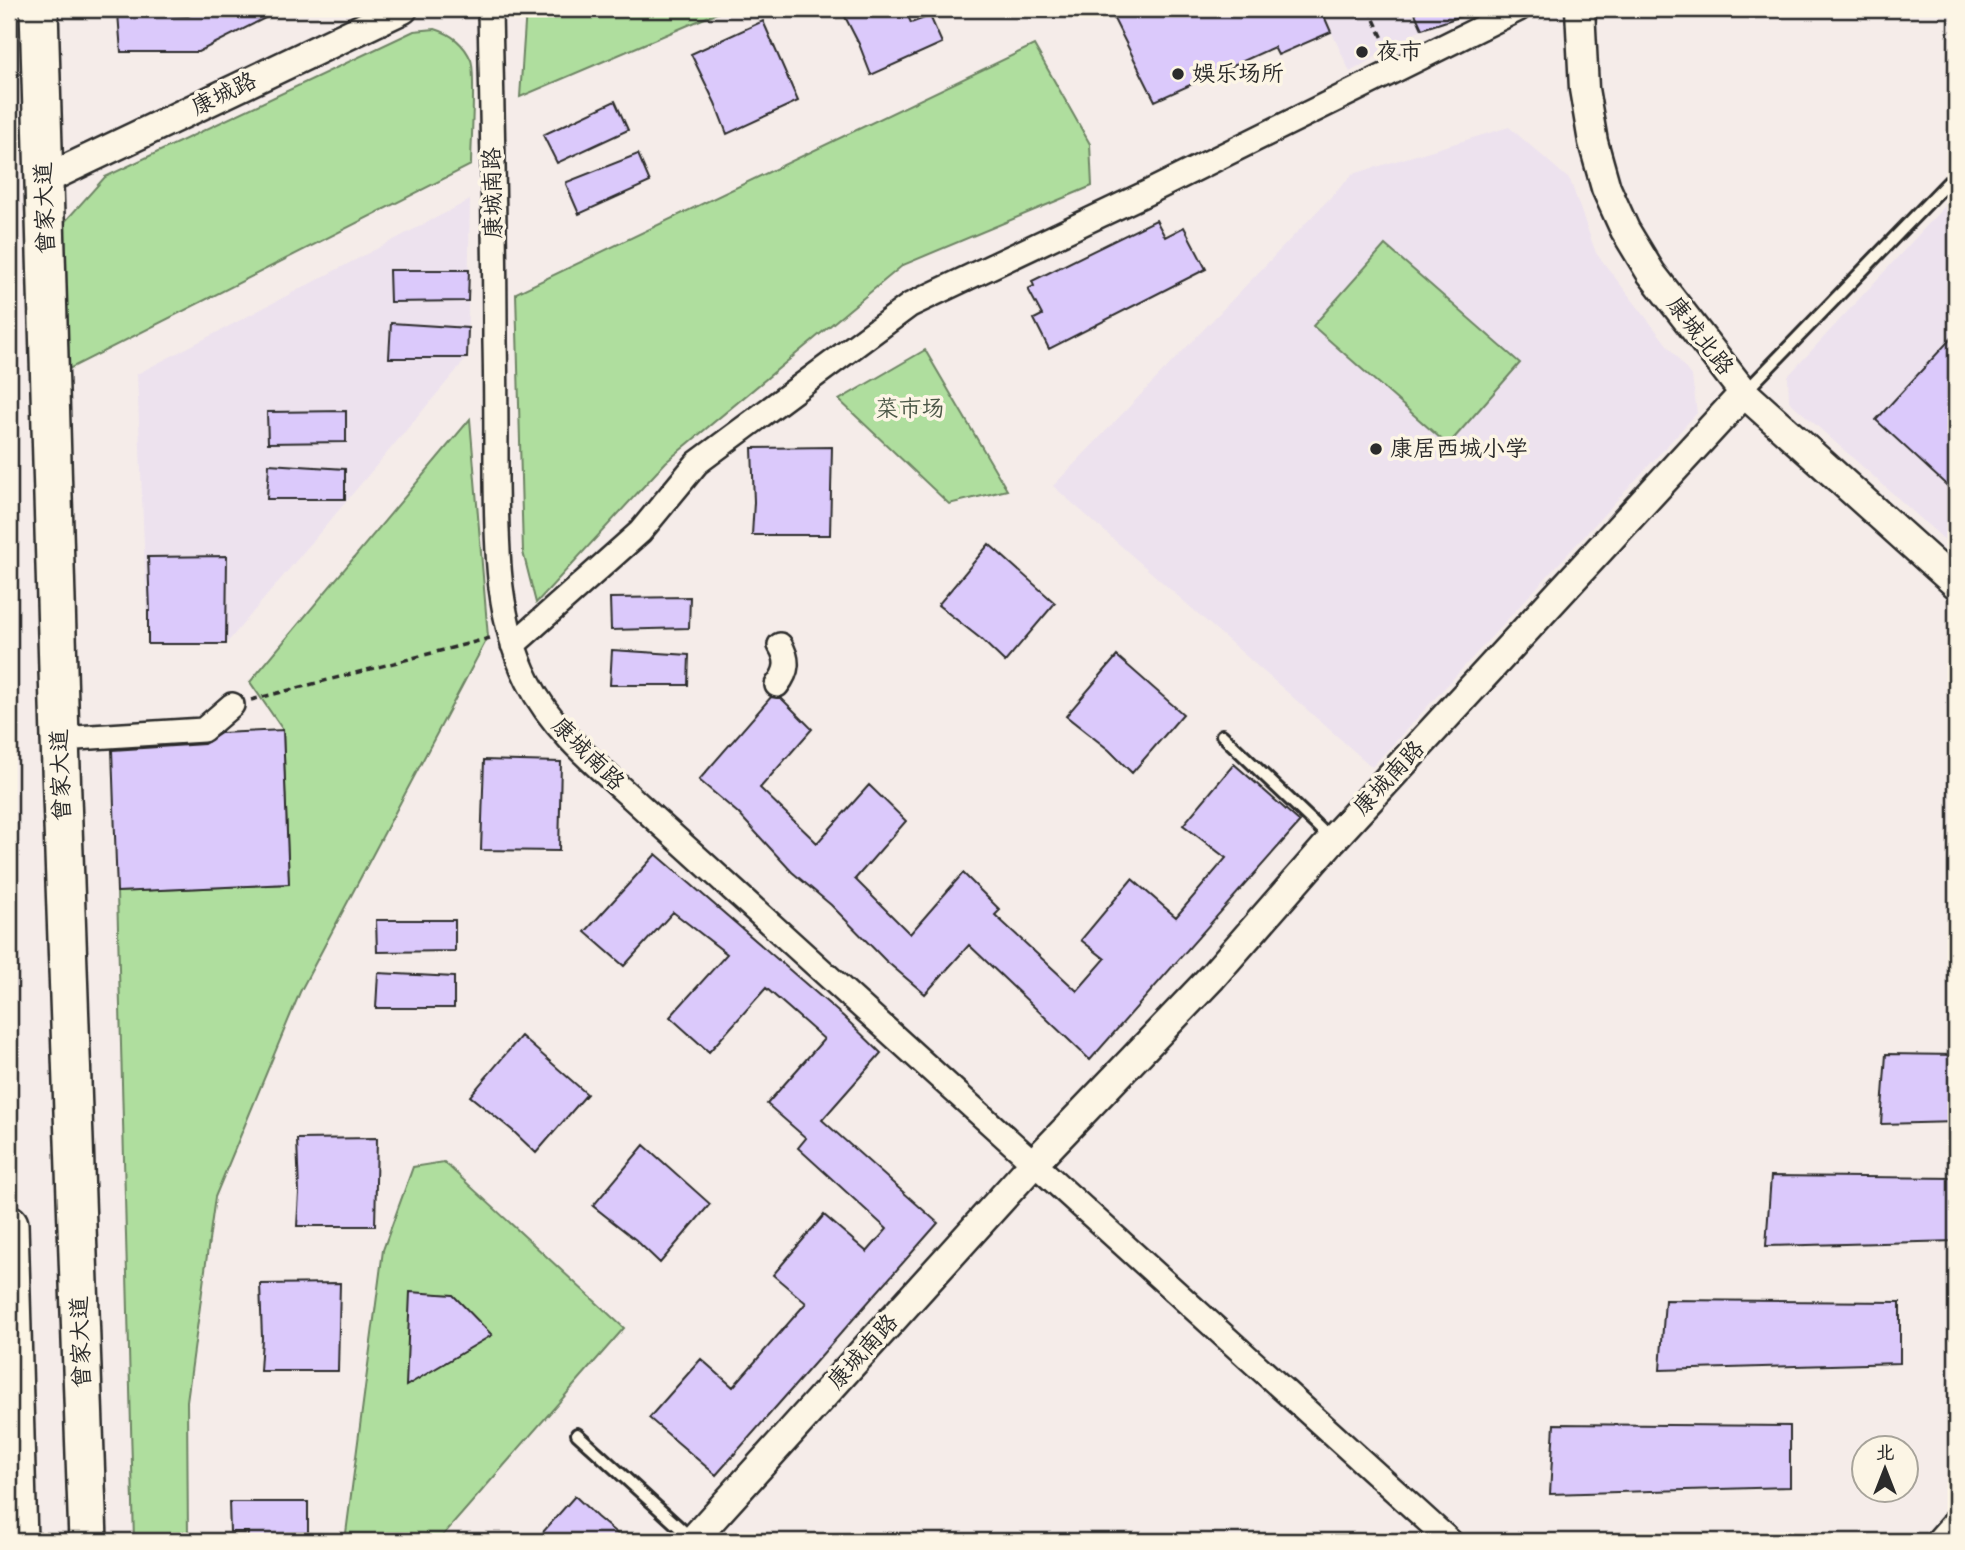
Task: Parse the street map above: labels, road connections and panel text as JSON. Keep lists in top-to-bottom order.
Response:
{
  "streets": {
    "highway": ["曾家大道"],
    "street": ["康城路", "康城南路", "康城北路"]
  },
  "crossings": [
    ["康城路", "曾家大道"],
    ["康城南路", "康城北路"]
  ],
  "parks": ["菜市场"],
  "places": ["夜市", "娱乐场所", "康居西城小学"],
  "north": "top"
}
